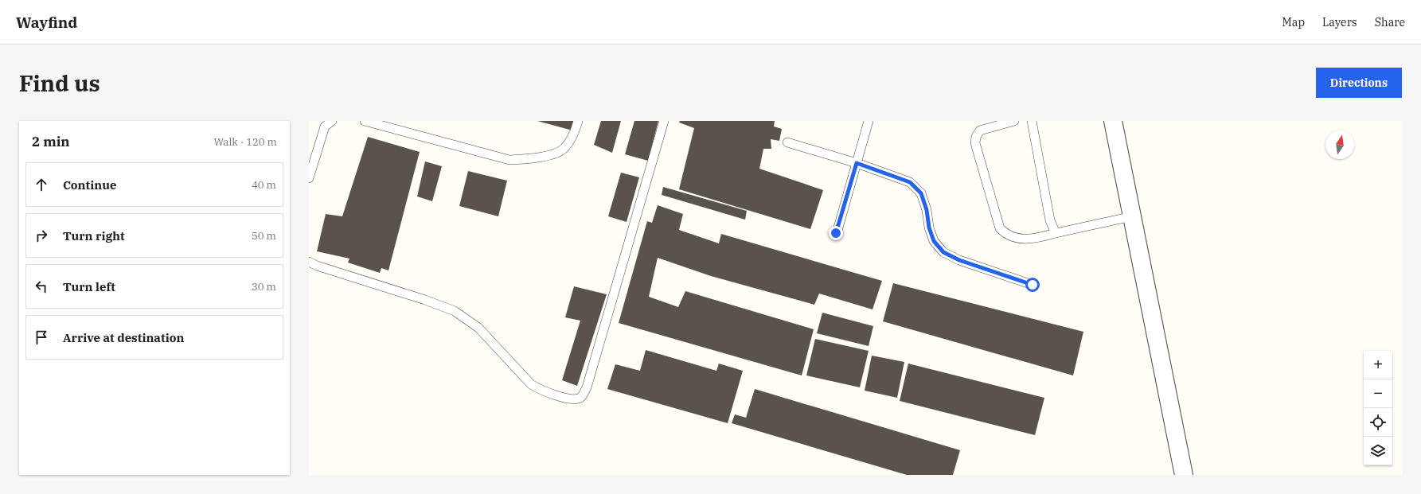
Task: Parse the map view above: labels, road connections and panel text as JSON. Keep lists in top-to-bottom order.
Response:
{
  "north": "top",
  "page": {
    "header": "Wayfind",
    "nav": ["Map", "Layers", "Share"],
    "buttons": "Directions",
    "title": "Find us",
    "heading": ["2 min", "Walk · 120 m"],
    "list": [
      ["Continue", "40 m"],
      ["Turn right", "50 m"],
      ["Turn left", "30 m"],
      "Arrive at destination"
    ],
    "map_buttons": ["+", "−"]
  }
}
